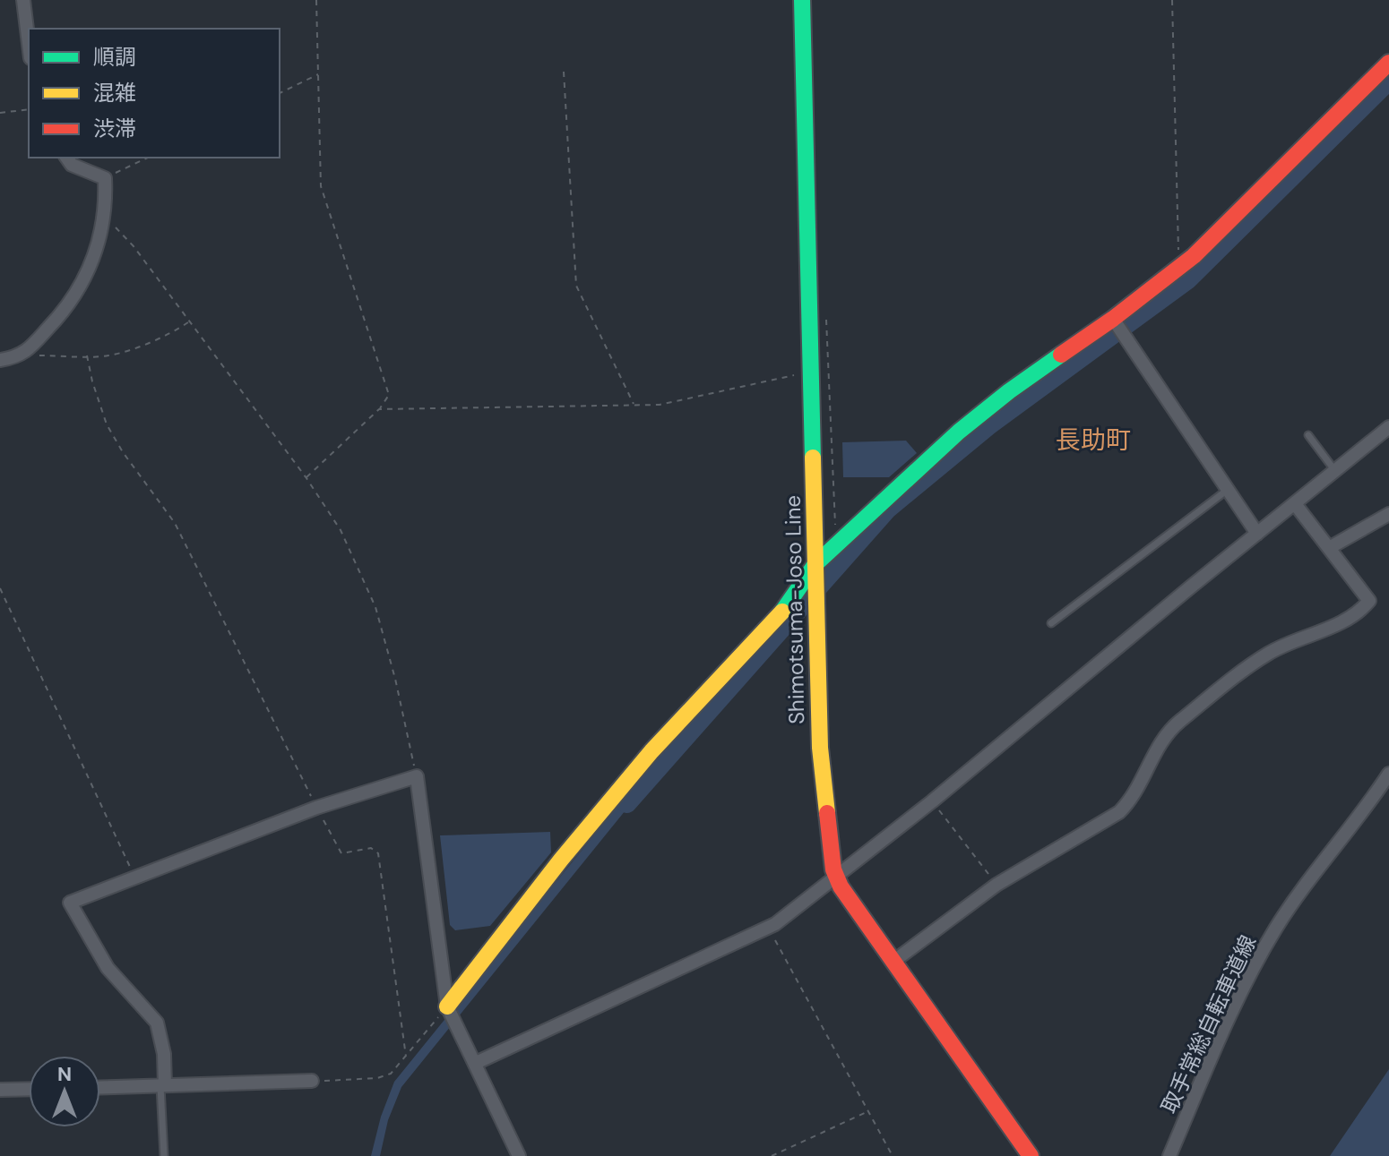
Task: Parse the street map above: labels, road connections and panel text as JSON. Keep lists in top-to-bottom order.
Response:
{
  "streets": {
    "street": ["Shimotsuma-Joso Line", "取手常総自転車道線"]
  },
  "districts": ["長助町"],
  "legend": ["順調", "混雑", "渋滞"],
  "north": "top"
}
